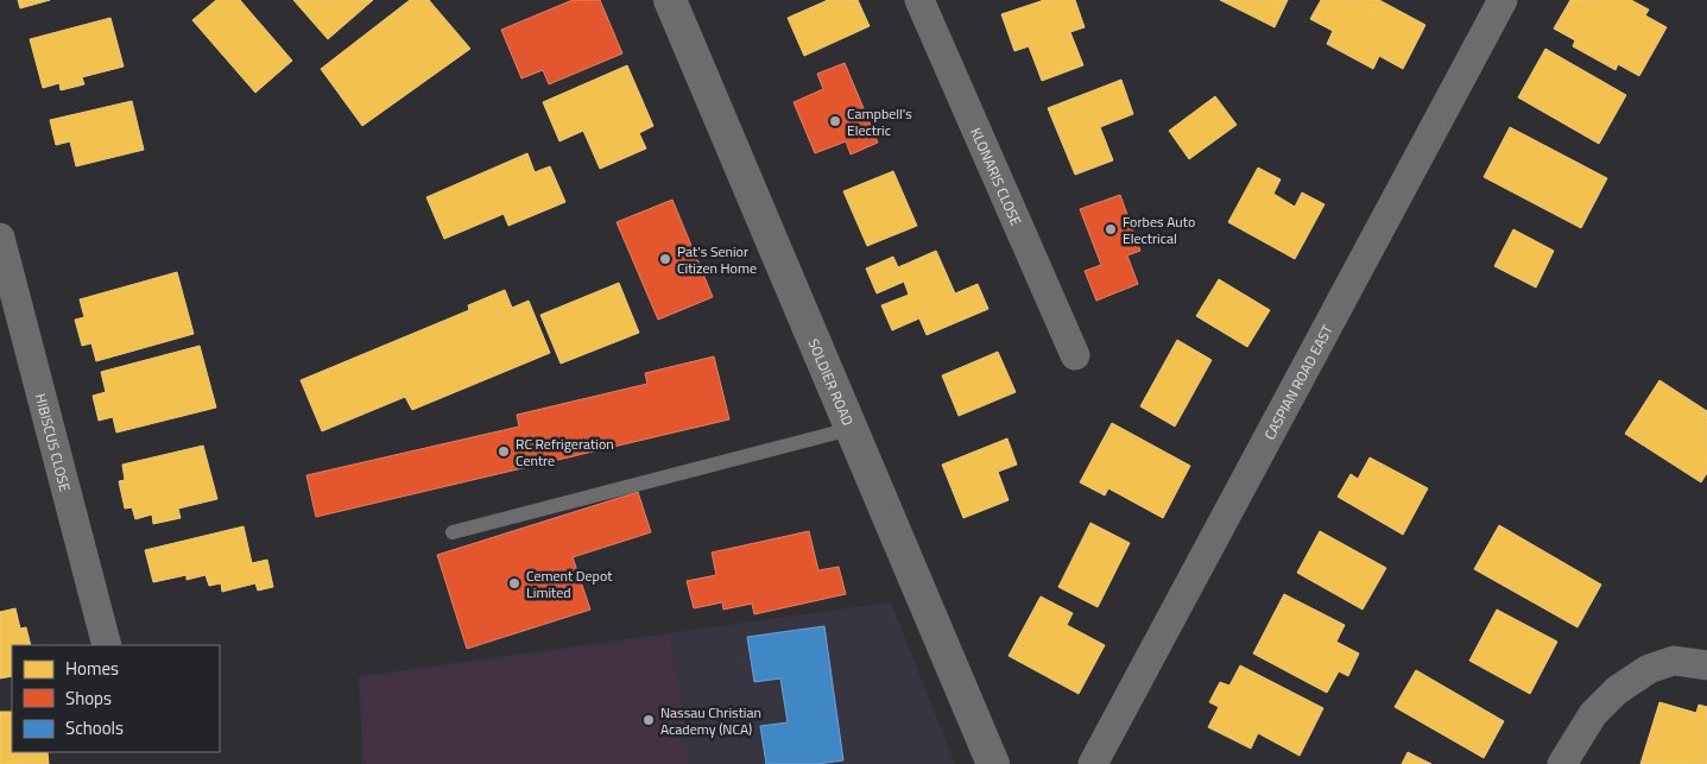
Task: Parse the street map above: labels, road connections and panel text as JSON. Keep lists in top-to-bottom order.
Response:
{
  "streets": {
    "main road": ["SOLDIER ROAD"],
    "street": ["KLONARIS CLOSE", "CASPIAN ROAD EAST", "HIBISCUS CLOSE"]
  },
  "places": [
    "Campbell's Electric",
    "Forbes Auto Electrical",
    "Pat's Senior Citizen Home",
    "RC Refrigeration Centre",
    "Cement Depot Limited",
    "Nassau Christian Academy (NCA)"
  ],
  "legend": ["Homes", "Shops", "Schools"]
}
